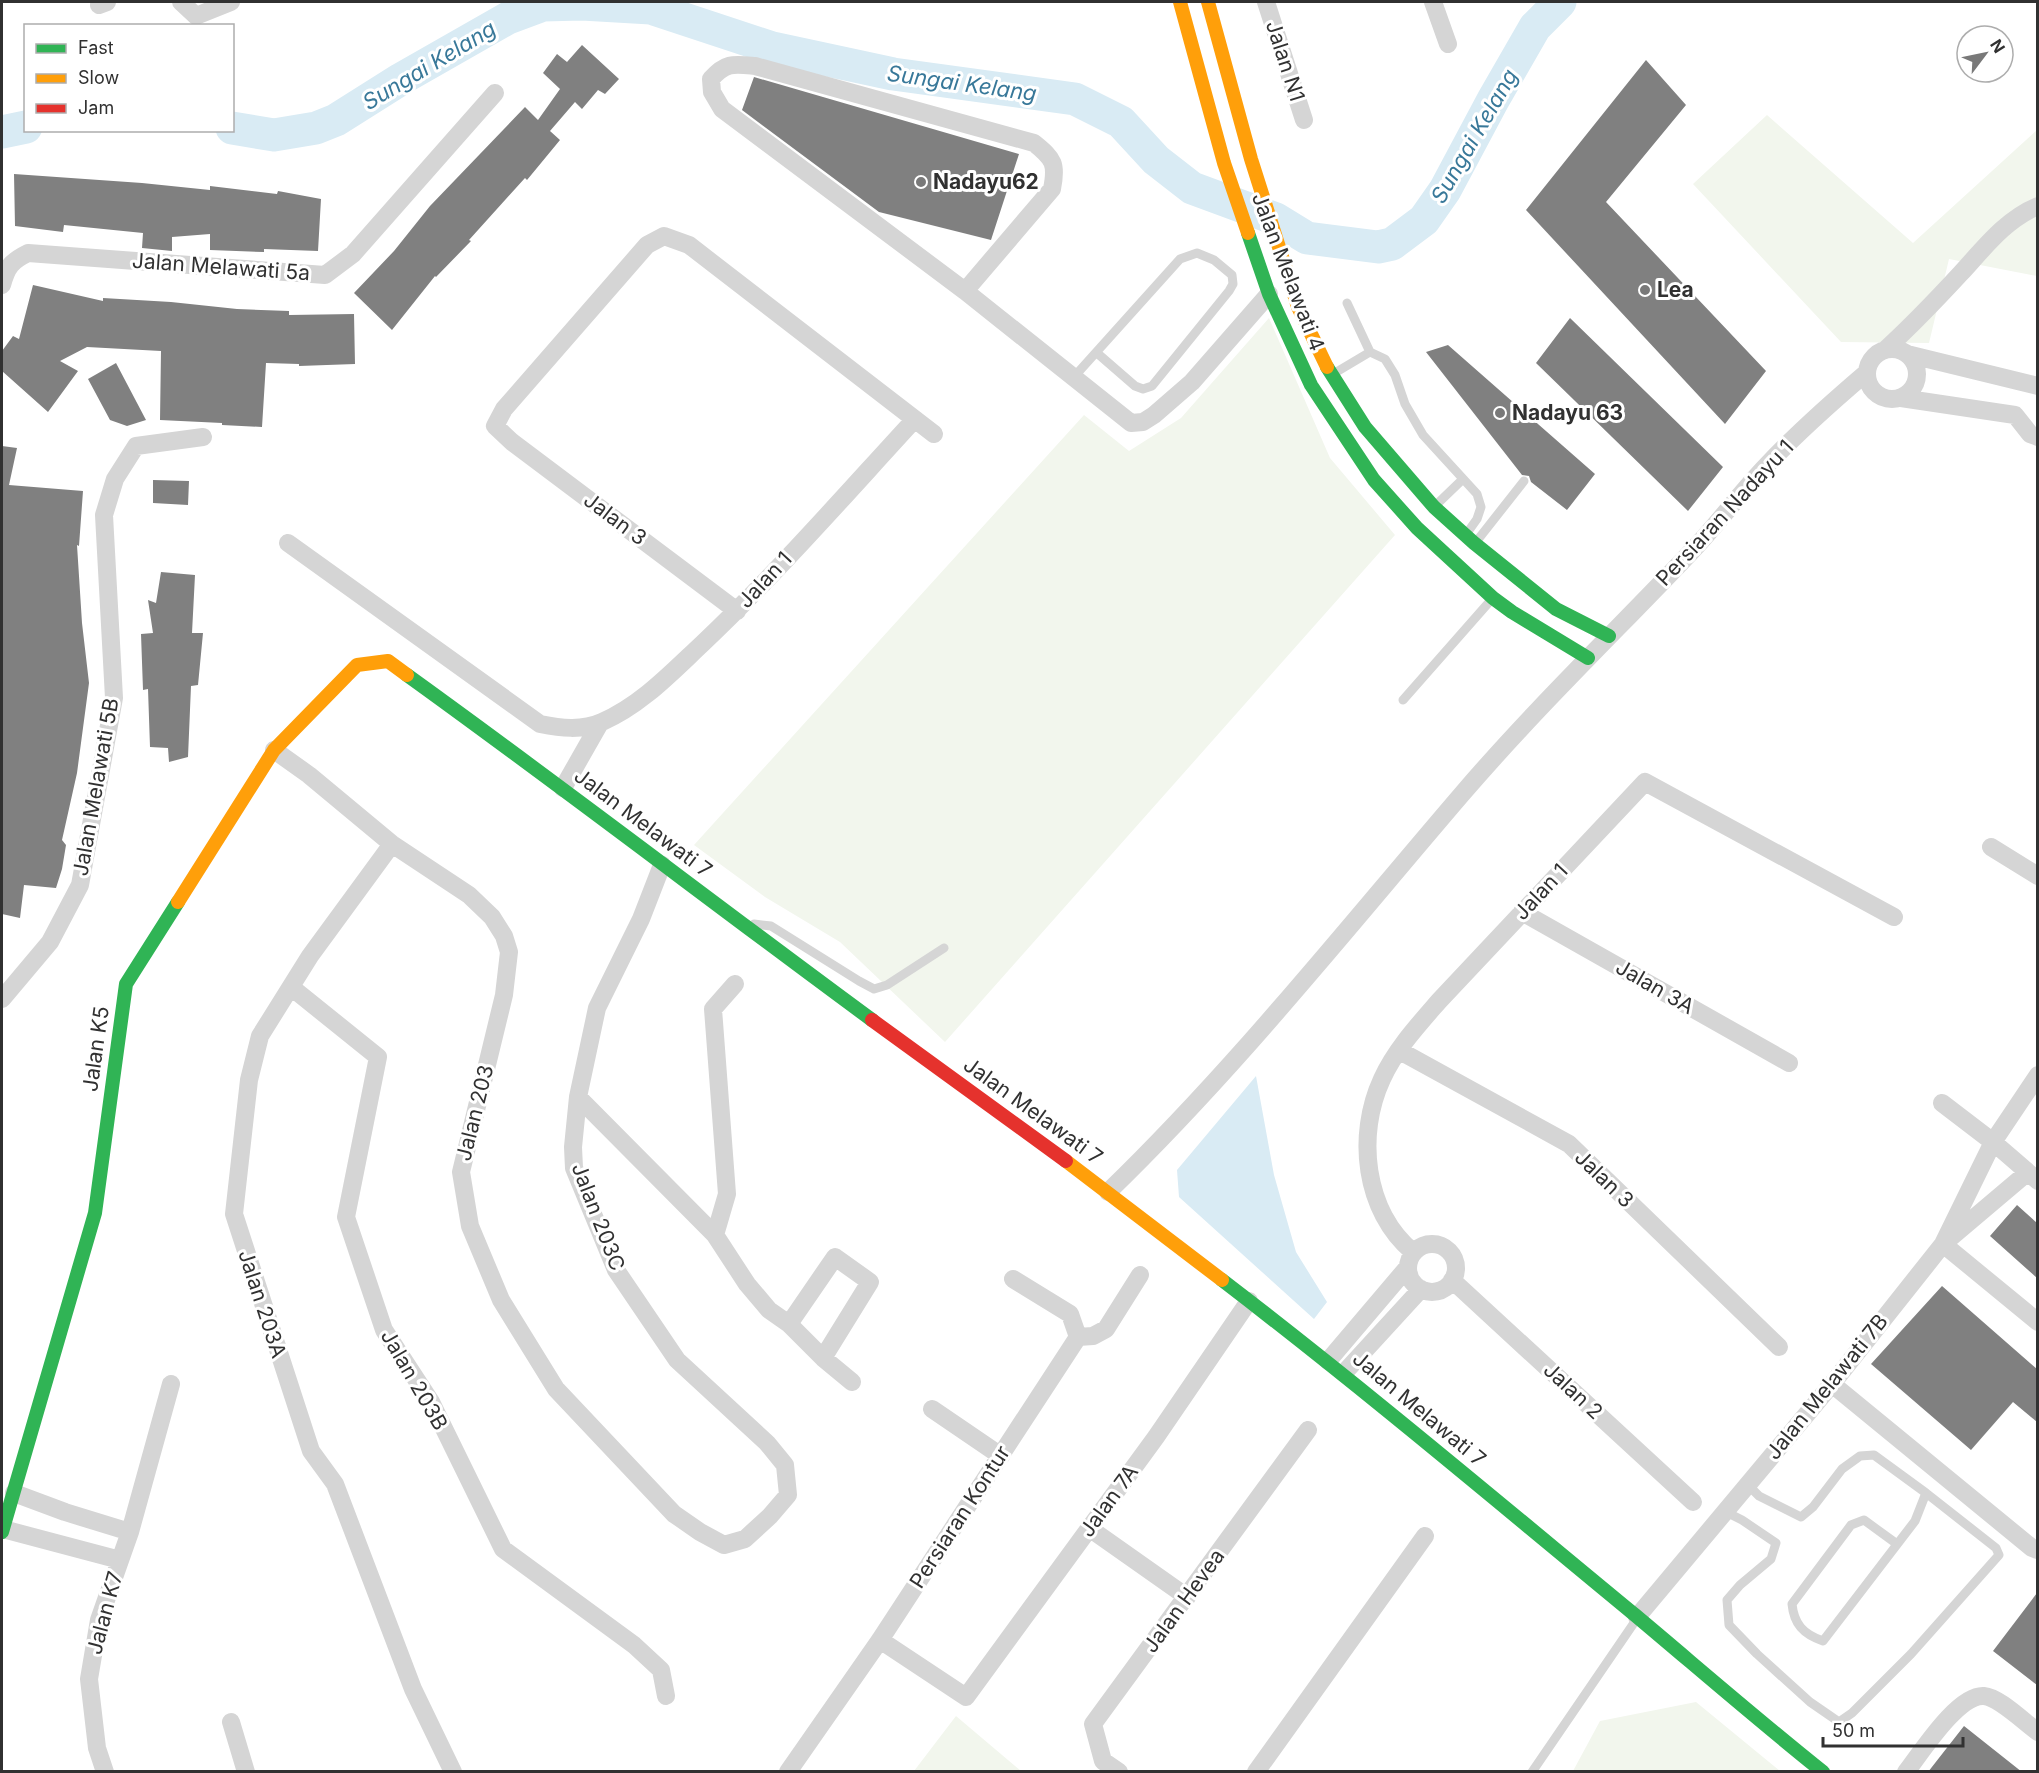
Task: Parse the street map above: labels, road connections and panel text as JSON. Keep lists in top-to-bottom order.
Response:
{
  "streets": {
    "street": [
      "Jalan N1",
      "Jalan Melawati 5a",
      "Jalan Melawati 4",
      "Persiaran Nadayu 1",
      "Jalan 3",
      "Jalan 1",
      "Jalan Melawati 5B",
      "Jalan Melawati 7",
      "Jalan 3A",
      "Jalan K5",
      "Jalan 203",
      "Jalan 203C",
      "Jalan 203A",
      "Jalan 203B",
      "Jalan Melawati 7B",
      "Jalan 2",
      "Jalan 7A",
      "Persiaran Kontur",
      "Jalan Hevea",
      "Jalan K7"
    ]
  },
  "crossings": [
    ["Jalan Melawati 4", "Persiaran Nadayu 1"],
    ["Persiaran Nadayu 1", "Jalan Melawati 7"],
    ["Jalan 3", "Jalan 1"],
    ["Jalan 1", "Jalan 3A"],
    ["Jalan 1", "Jalan 2"],
    ["Jalan Melawati 7", "Jalan K5"],
    ["Jalan Melawati 7", "Jalan 203C"],
    ["Jalan Melawati 7", "Jalan Melawati 7B"],
    ["Jalan Melawati 7", "Jalan 7A"],
    ["Jalan K5", "Jalan 203"],
    ["Jalan K5", "Jalan K7"],
    ["Jalan 203", "Jalan 203C"],
    ["Jalan 203", "Jalan 203A"],
    ["Jalan 203A", "Jalan 203B"],
    ["Jalan 7A", "Persiaran Kontur"]
  ],
  "water": ["Sungai Kelang"],
  "places": ["Nadayu62", "Lea", "Nadayu 63"],
  "legend": ["Fast", "Slow", "Jam"],
  "scale_bar": "50 m",
  "north": "top right"
}
